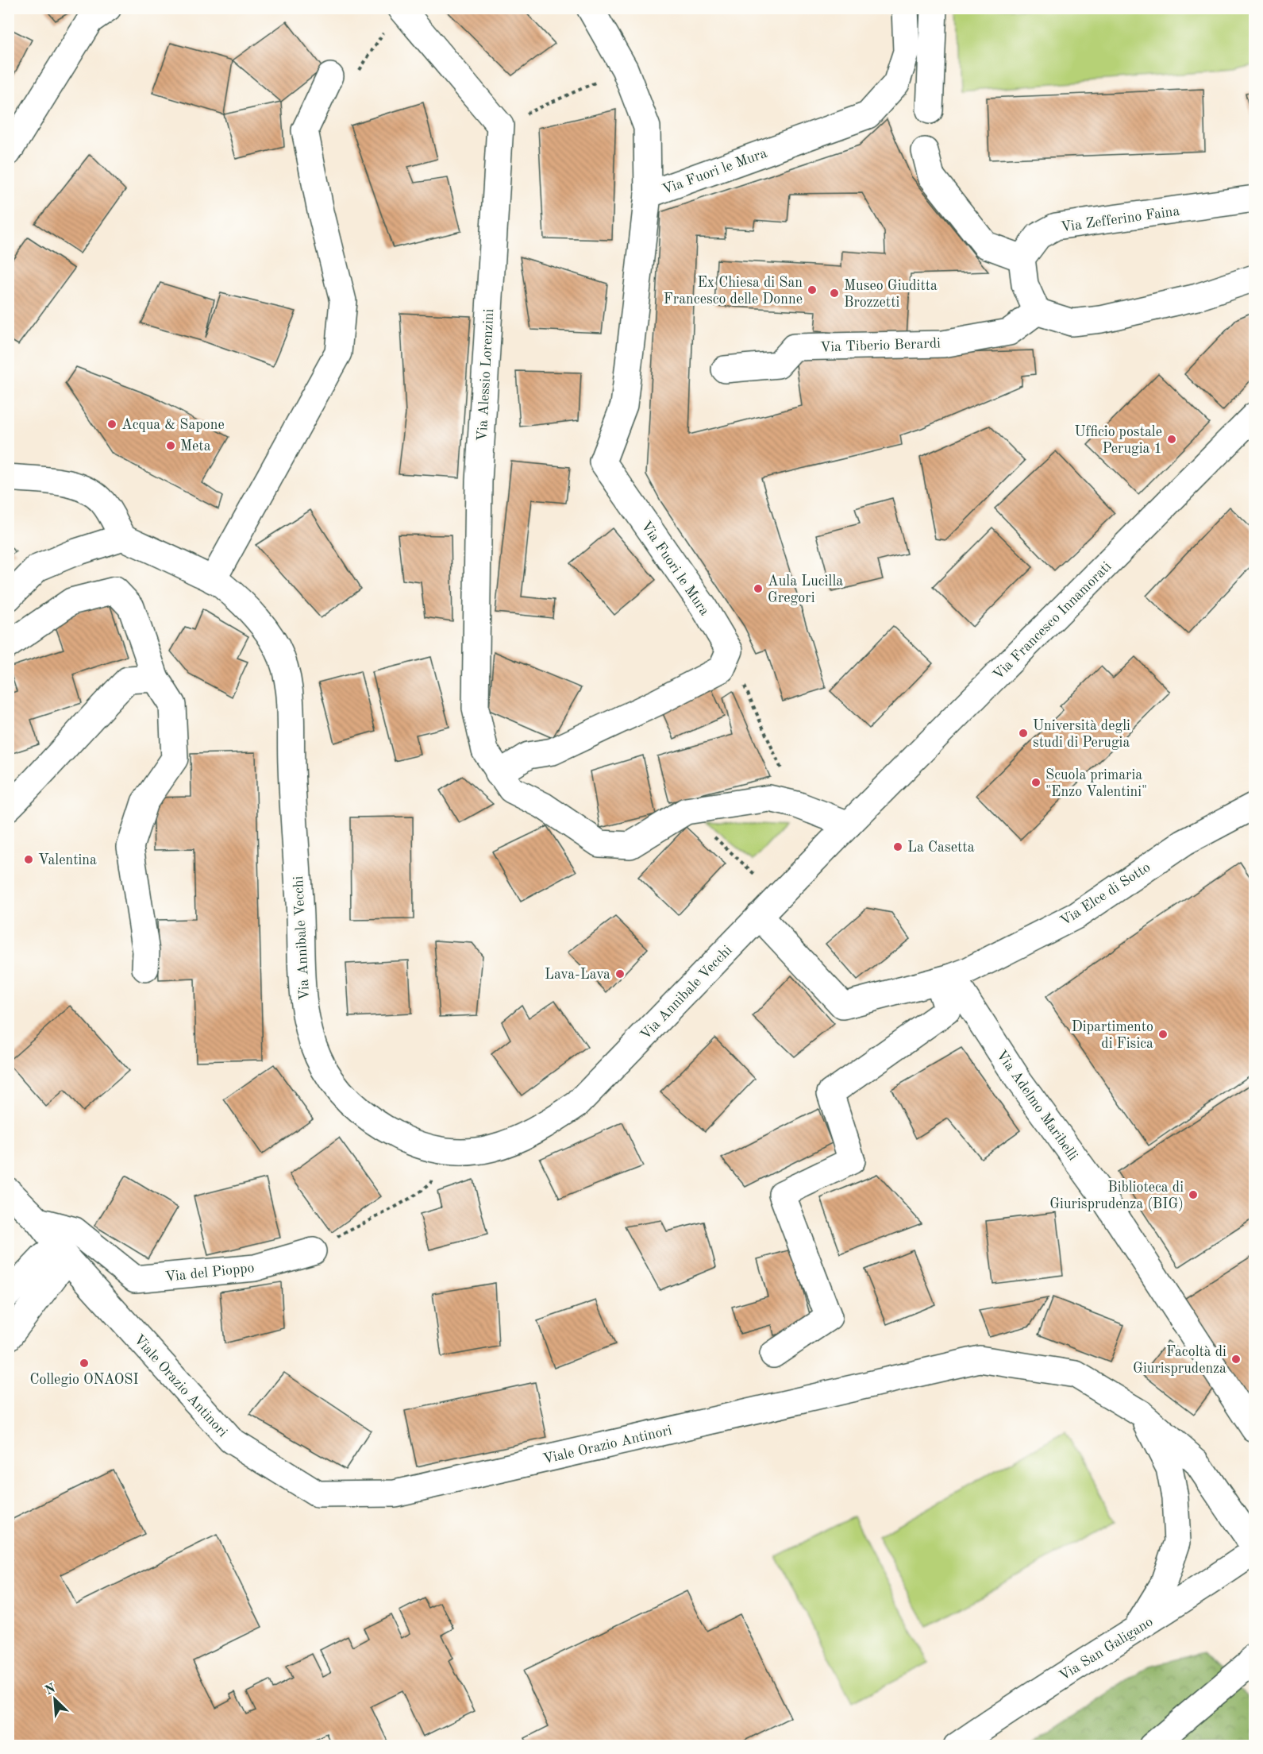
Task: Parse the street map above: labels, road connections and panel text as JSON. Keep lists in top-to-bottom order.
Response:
{
  "streets": {
    "street": [
      "Via Fuori le Mura",
      "Via Zefferino Faina",
      "Via Tiberio Berardi",
      "Via Alessio Lorenzini",
      "Via Francesco Innamorati",
      "Via Elce di Sotto",
      "Via Annibale Vecchi",
      "Via Adelmo Maribelli",
      "Via del Pioppo",
      "Viale Orazio Antinori",
      "Via San Galigano"
    ]
  },
  "crossings": [
    ["Via Francesco Innamorati", "Via Annibale Vecchi"],
    ["Via Elce di Sotto", "Via Adelmo Maribelli"],
    ["Via del Pioppo", "Viale Orazio Antinori"]
  ],
  "places": [
    "Ex Chiesa di San Francesco delle Donne",
    "Museo Giuditta Brozzetti",
    "Acqua & Sapone",
    "Ufficio postale Perugia 1",
    "Meta",
    "Aula Lucilla Gregori",
    "Università degli studi di Perugia",
    "Scuola primaria \"Enzo Valentini\"",
    "La Casetta",
    "Valentina",
    "Lava-Lava",
    "Dipartimento di Fisica",
    "Biblioteca di Giurisprudenza (BIG)",
    "Facoltà di Giurisprudenza",
    "Collegio ONAOSI"
  ],
  "north": "top left"
}
